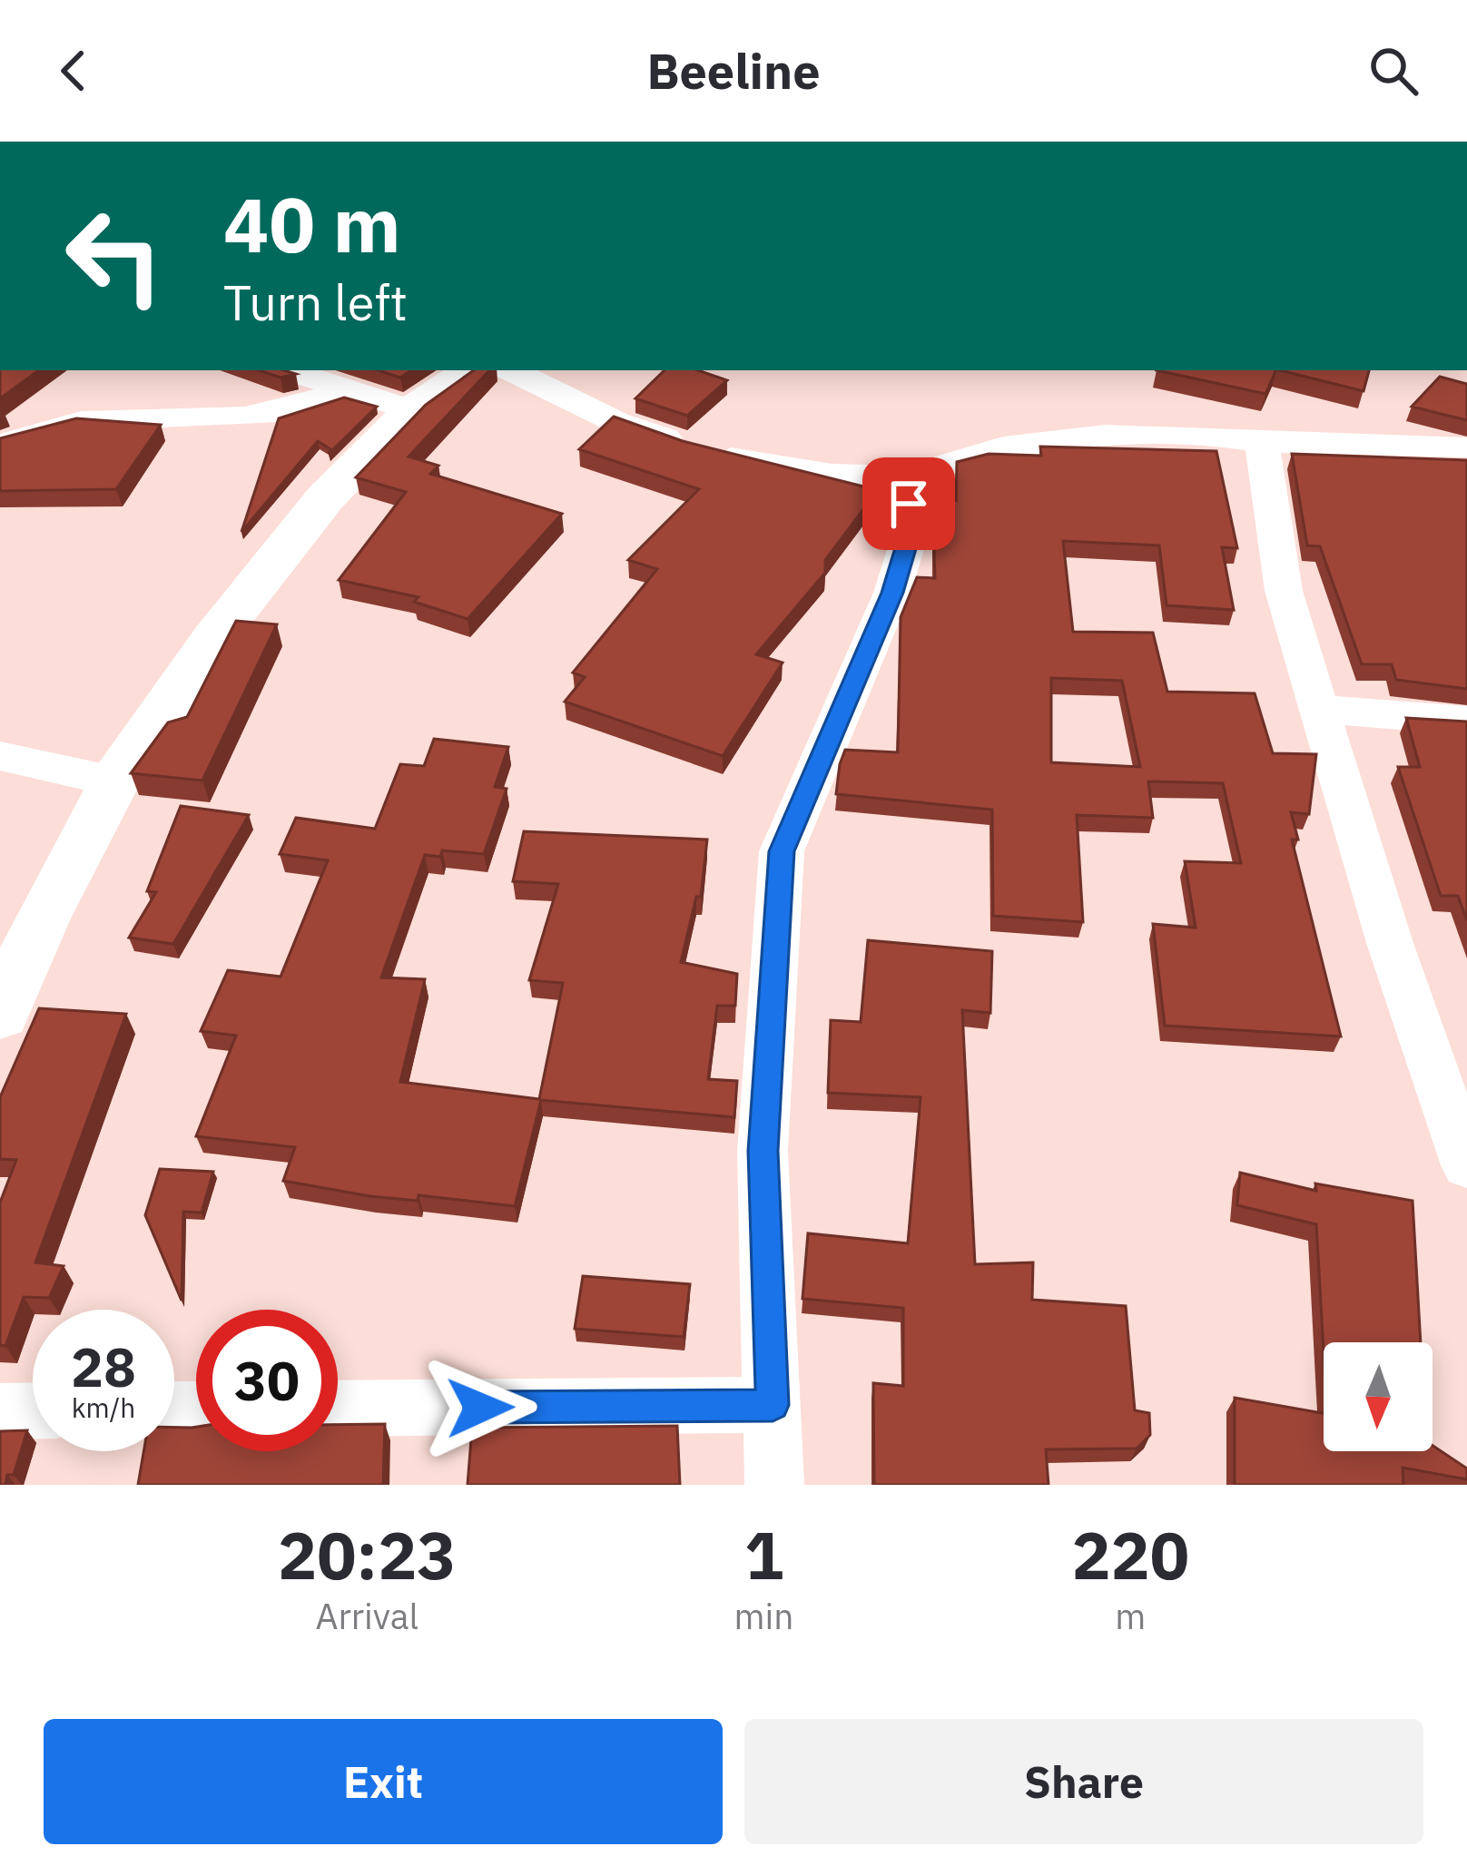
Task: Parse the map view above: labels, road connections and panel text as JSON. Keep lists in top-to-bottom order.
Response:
{
  "north": "bottom",
  "page": {
    "header": "Beeline",
    "turn": ["40 m", "Turn left"],
    "speed": "28 km/h",
    "limit": "30",
    "eta": [
      "20:23",
      "Arrival",
      "1",
      "min",
      "220",
      "m"
    ],
    "buttons": ["Exit", "Share"]
  }
}
